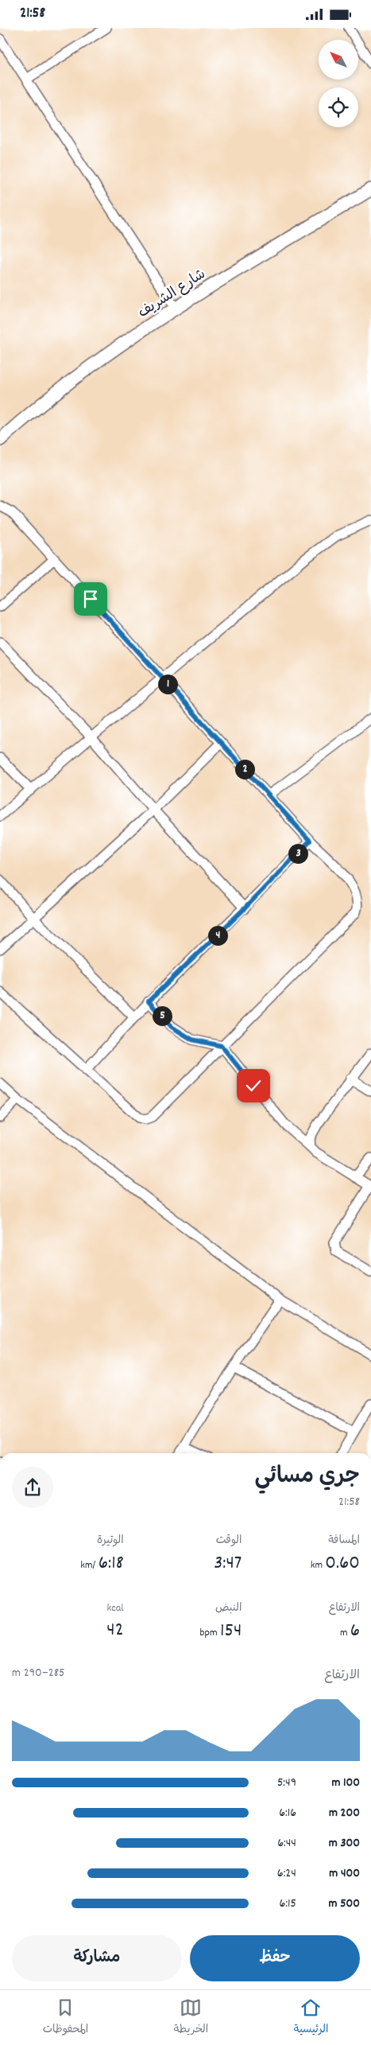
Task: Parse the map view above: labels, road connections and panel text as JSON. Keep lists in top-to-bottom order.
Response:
{
  "streets": {
    "main road": ["شارع الشريف"]
  },
  "north": "top left",
  "page": {
    "status": "21:58",
    "pins": [
      "1",
      "2",
      "3",
      "4",
      "5"
    ],
    "heading": ["جري مسائي", "21:58"],
    "stats": [
      ["المسافة", "0.60 km"],
      ["الوقت", "3:47"],
      ["الوتيرة", "6:18 /km"],
      ["الارتفاع", "6 m"],
      ["النبض", "154 bpm"],
      ["kcal", "42"]
    ],
    "chart": ["الارتفاع", "285–290 m"],
    "list": [
      {
        "name": "100 m",
        "note": "5:49"
      },
      {
        "name": "200 m",
        "note": "6:16"
      },
      {
        "name": "300 m",
        "note": "6:44"
      },
      {
        "name": "400 m",
        "note": "6:24"
      },
      {
        "name": "500 m",
        "note": "6:15"
      }
    ],
    "buttons": ["حفظ", "مشاركة"],
    "tabs": ["الرئيسية", "الخريطة", "المحفوظات"]
  }
}
